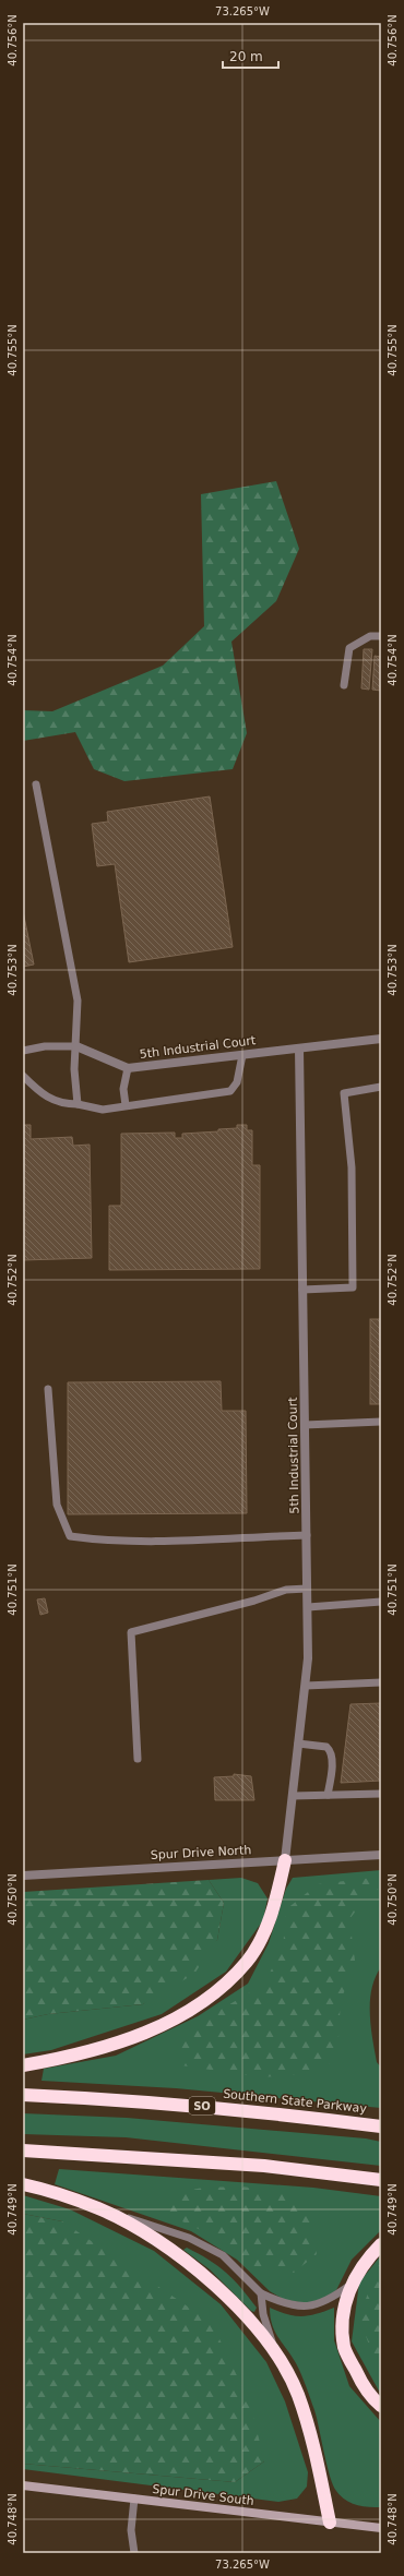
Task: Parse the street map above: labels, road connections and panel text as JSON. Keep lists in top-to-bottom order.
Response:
{
  "streets": {
    "highway": ["Southern State Parkway", "SO"],
    "street": ["5th Industrial Court", "Spur Drive North", "Spur Drive South"]
  },
  "crossings": [
    ["5th Industrial Court", "Spur Drive North"]
  ],
  "scale_bar": "20 m",
  "coordinates": [
    "73.265°W",
    "40.756°N",
    "40.755°N",
    "40.754°N",
    "40.753°N",
    "40.752°N",
    "40.751°N",
    "40.750°N",
    "40.749°N",
    "40.748°N"
  ]
}
